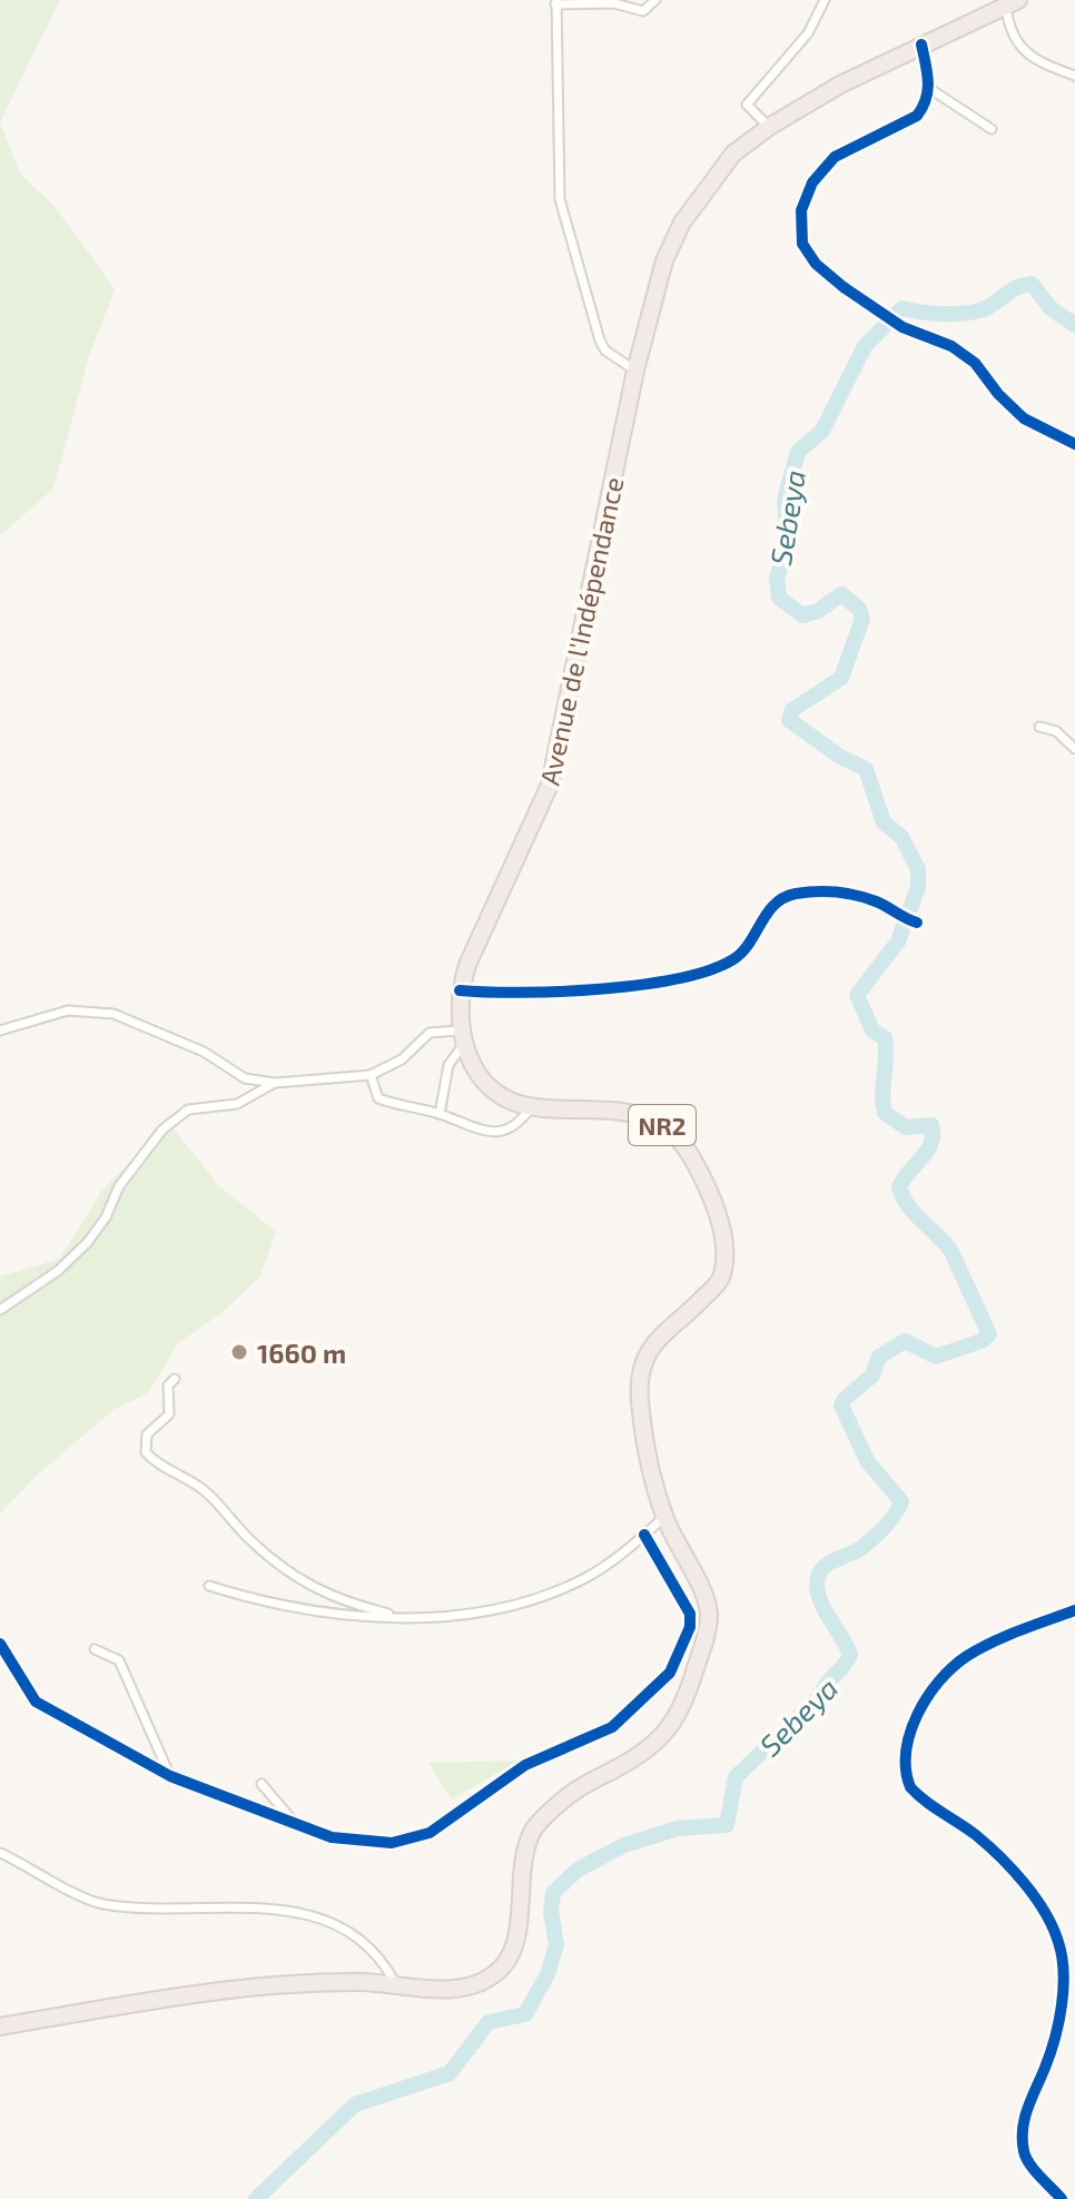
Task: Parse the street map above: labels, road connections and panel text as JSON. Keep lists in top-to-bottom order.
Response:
{
  "streets": {
    "highway": ["Avenue de l'Indépendance", "NR2"]
  },
  "crossings": [
    ["Avenue de l'Indépendance", "NR2"]
  ],
  "water": ["Sebeya"],
  "places": ["1660 m"]
}
